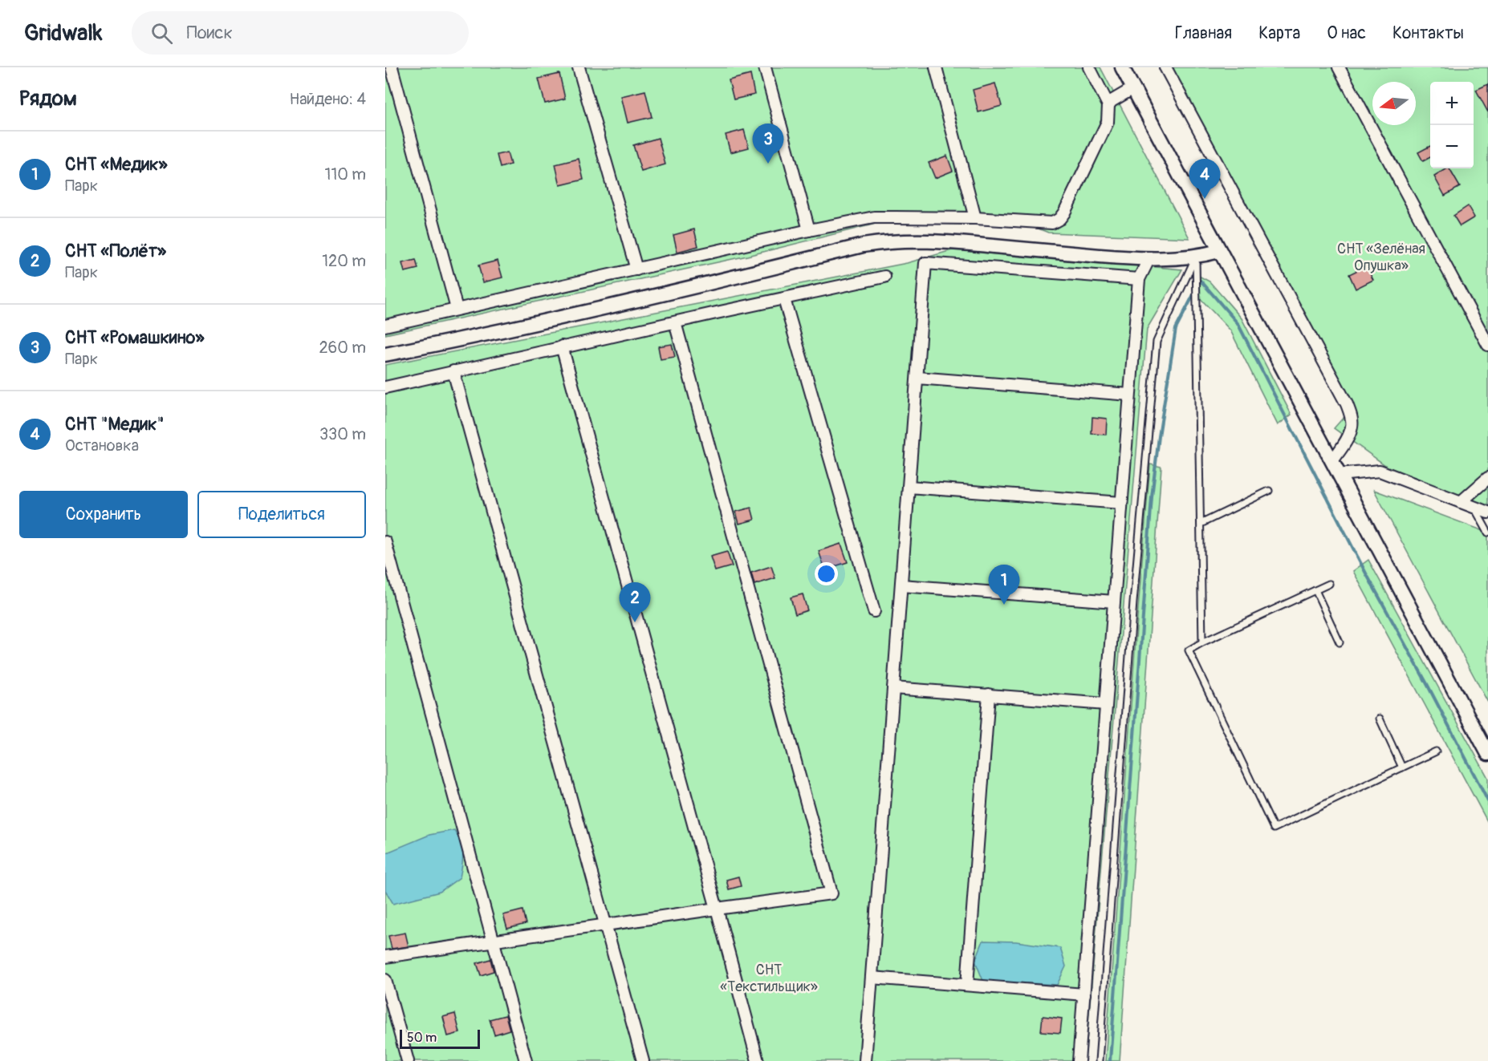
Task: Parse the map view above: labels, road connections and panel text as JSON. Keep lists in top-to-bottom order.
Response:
{
  "parks": ["СНТ «Зелёная Опушка»", "СНТ «Текстильщик»"],
  "scale_bar": "50 m",
  "north": "left",
  "page": {
    "header": "Gridwalk",
    "search": "Поиск",
    "nav": [
      "Главная",
      "Карта",
      "О нас",
      "Контакты"
    ],
    "heading": ["Рядом", "Найдено: 4"],
    "map_buttons": ["+", "−"],
    "pins": [
      "3",
      "4",
      "1",
      "2"
    ],
    "list": [
      {
        "mark": "1",
        "name": "СНТ «Медик»",
        "note": "Парк",
        "value": "110 m"
      },
      {
        "mark": "2",
        "name": "СНТ «Полёт»",
        "note": "Парк",
        "value": "120 m"
      },
      {
        "mark": "3",
        "name": "СНТ «Ромашкино»",
        "note": "Парк",
        "value": "260 m"
      },
      {
        "mark": "4",
        "name": "СНТ \"Медик\"",
        "note": "Остановка",
        "value": "330 m"
      }
    ],
    "buttons": ["Сохранить", "Поделиться"],
    "scale": "50 m"
  }
}
